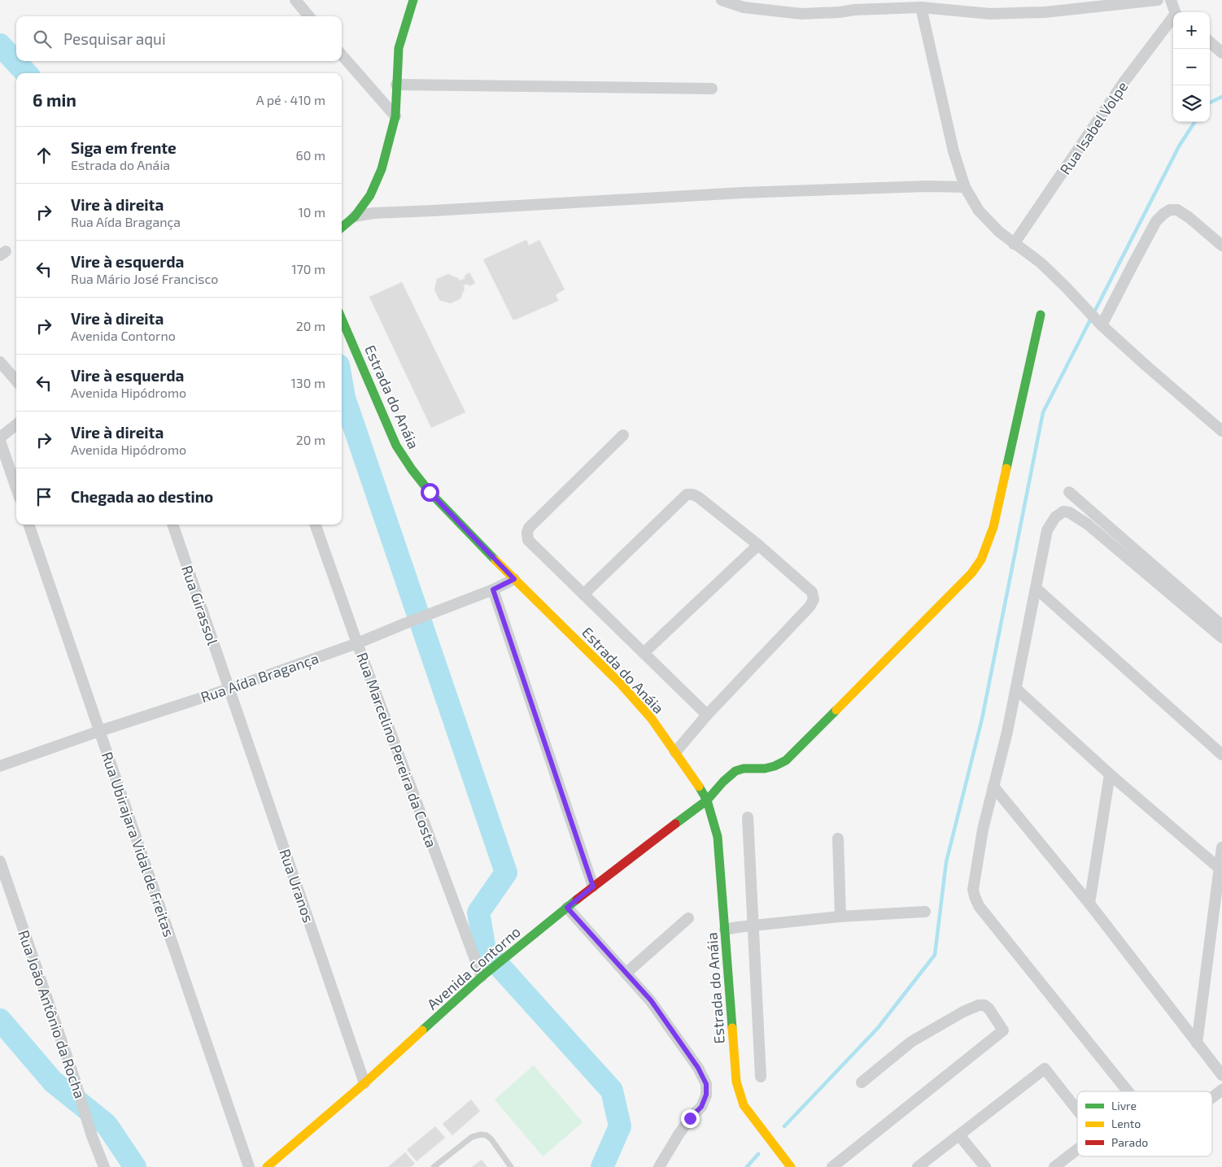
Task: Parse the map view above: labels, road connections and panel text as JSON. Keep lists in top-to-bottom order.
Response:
{
  "streets": {
    "street": [
      "Rua Isabel Volpe",
      "Estrada do Anáia",
      "Rua Girassol",
      "Rua Aída Bragança",
      "Rua Marcelino Pereira da Costa",
      "Rua Ubirajara Vidal de Freitas",
      "Rua Uranos",
      "Avenida Contorno",
      "Rua João Antônio da Rocha"
    ]
  },
  "crossings": [
    ["Estrada do Anáia", "Rua Aída Bragança"],
    ["Estrada do Anáia", "Avenida Contorno"],
    ["Rua Girassol", "Rua Aída Bragança"],
    ["Rua Girassol", "Rua Uranos"],
    ["Rua Aída Bragança", "Rua Marcelino Pereira da Costa"],
    ["Rua Aída Bragança", "Rua Ubirajara Vidal de Freitas"],
    ["Rua Aída Bragança", "Rua Uranos"],
    ["Rua Marcelino Pereira da Costa", "Avenida Contorno"],
    ["Rua Uranos", "Avenida Contorno"]
  ],
  "legend": ["Livre", "Lento", "Parado"],
  "page": {
    "map_buttons": ["+", "−"],
    "search": "Pesquisar aqui",
    "heading": ["6 min", "A pé · 410 m"],
    "list": [
      ["Siga em frente", "Estrada do Anáia", "60 m"],
      ["Vire à direita", "Rua Aída Bragança", "10 m"],
      ["Vire à esquerda", "Rua Mário José Francisco", "170 m"],
      ["Vire à direita", "Avenida Contorno", "20 m"],
      ["Vire à esquerda", "Avenida Hipódromo", "130 m"],
      ["Vire à direita", "Avenida Hipódromo", "20 m"],
      "Chegada ao destino"
    ]
  }
}
